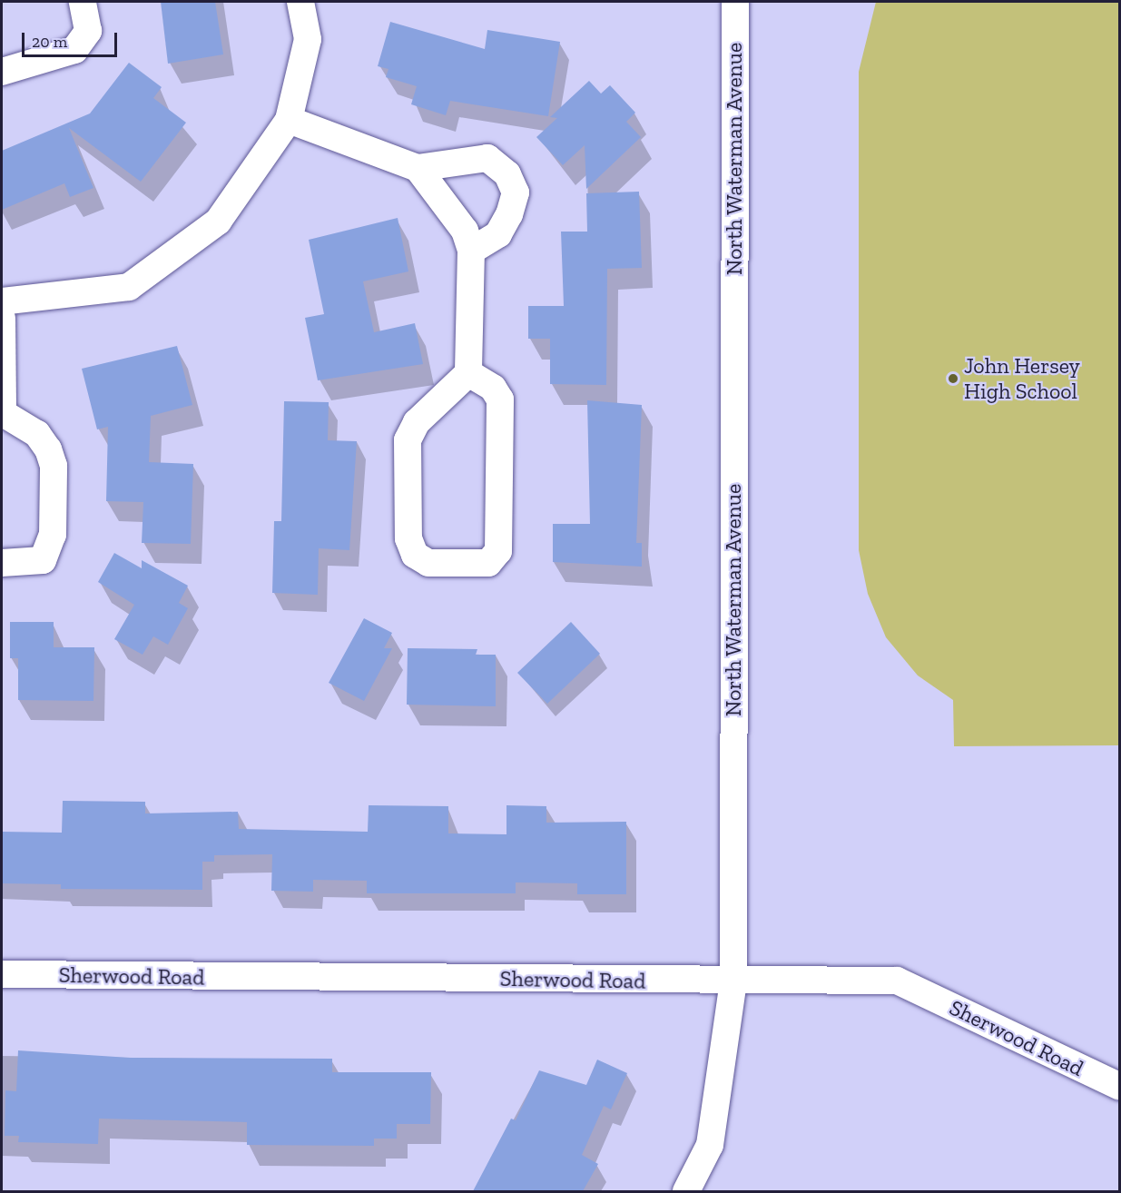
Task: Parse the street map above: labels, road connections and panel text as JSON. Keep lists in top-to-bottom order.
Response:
{
  "streets": {
    "street": ["North Waterman Avenue", "Sherwood Road"]
  },
  "crossings": [
    ["North Waterman Avenue", "Sherwood Road"]
  ],
  "places": ["John Hersey High School"],
  "scale_bar": "20 m"
}
